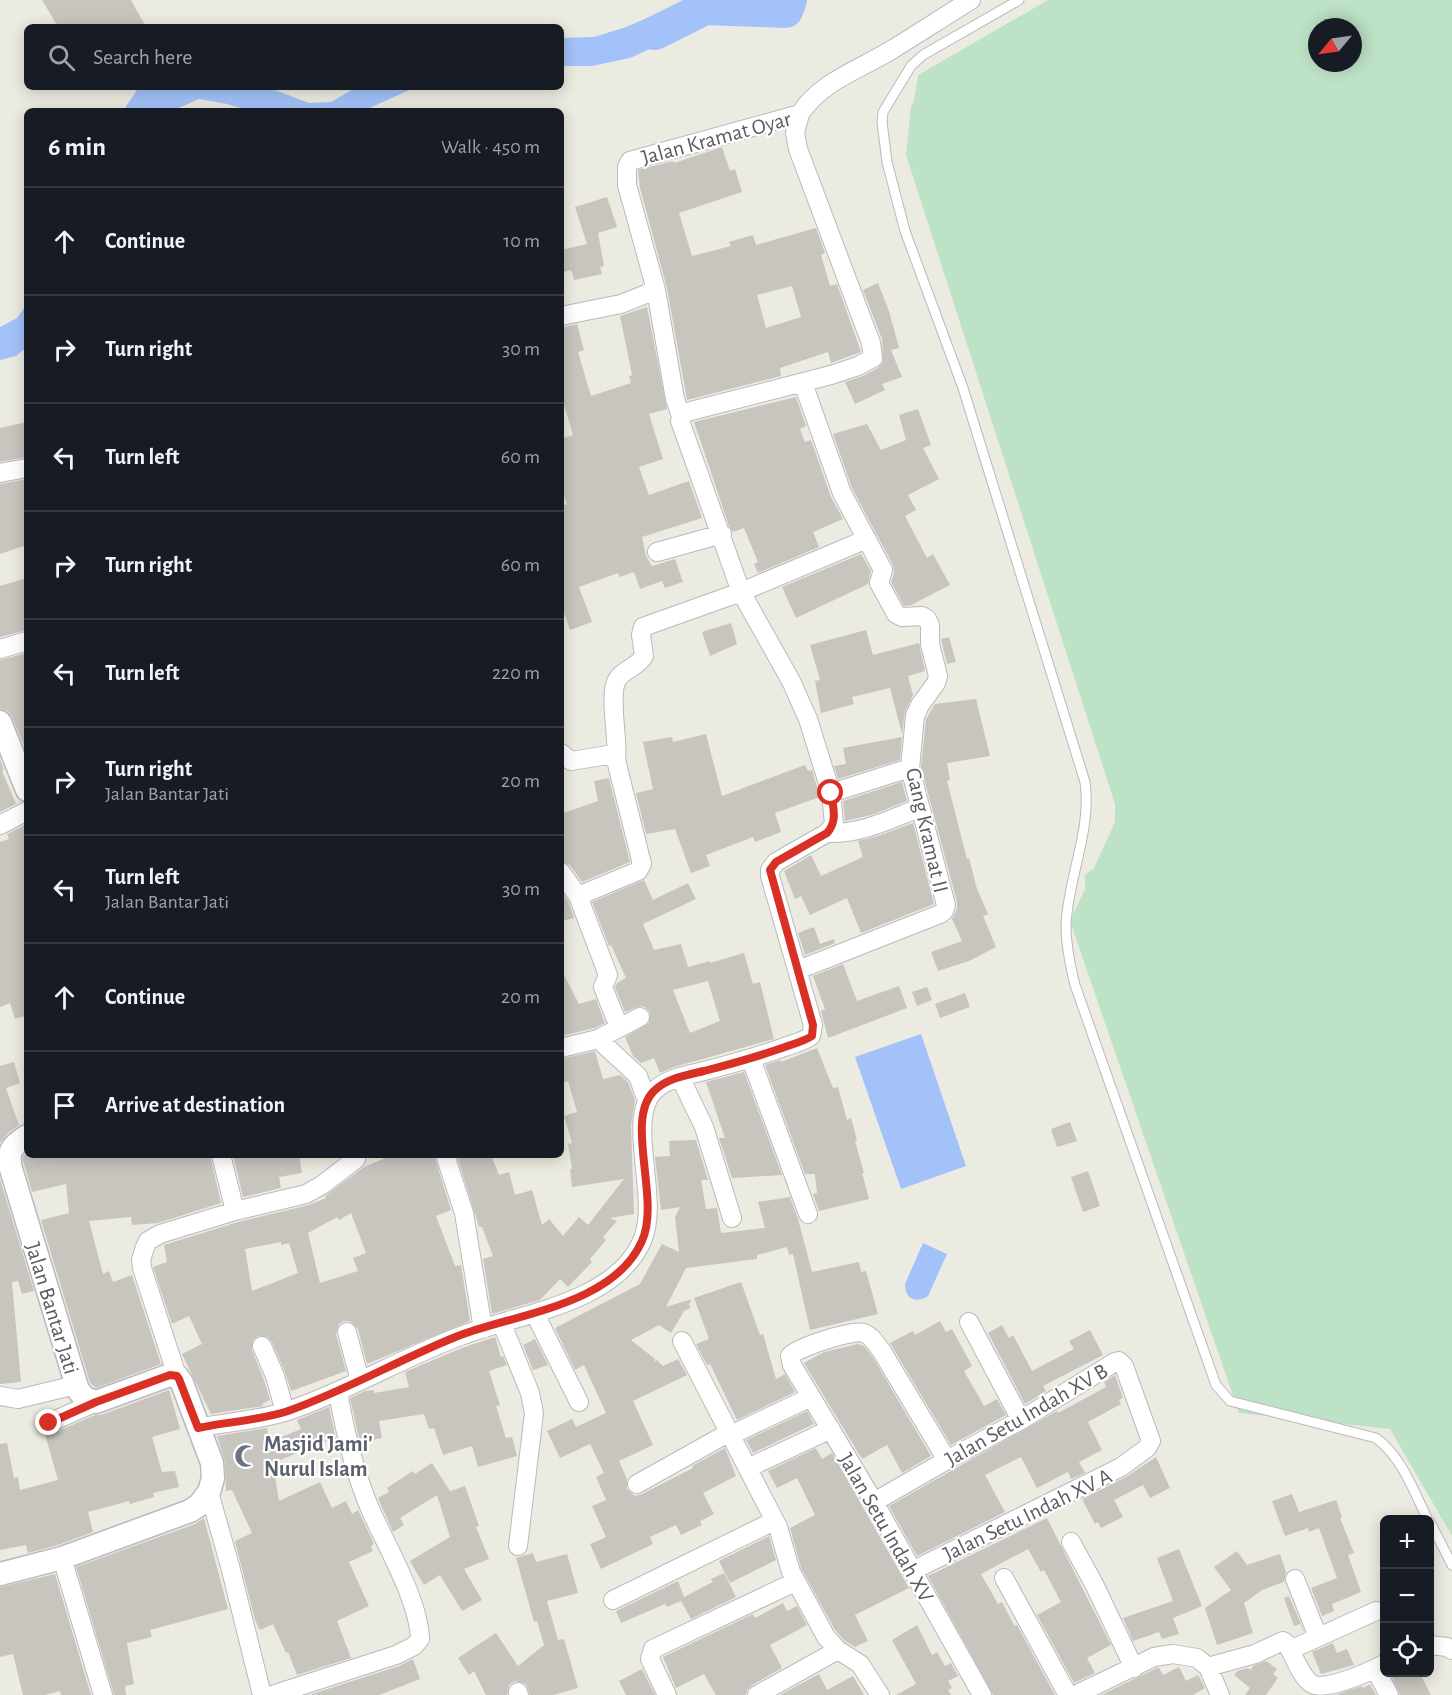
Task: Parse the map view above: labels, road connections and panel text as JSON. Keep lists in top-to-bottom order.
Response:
{
  "streets": {
    "street": [
      "Jalan Kramat Oyar",
      "Gang Kramat II",
      "Jalan Bantar Jati",
      "Jalan Setu Indah XV B",
      "Jalan Setu Indah XV A",
      "Jalan Setu Indah XV"
    ]
  },
  "crossings": [
    ["Jalan Setu Indah XV B", "Jalan Setu Indah XV A"],
    ["Jalan Setu Indah XV B", "Jalan Setu Indah XV"],
    ["Jalan Setu Indah XV A", "Jalan Setu Indah XV"]
  ],
  "places": {
    "mosque": ["Masjid Jami' Nurul Islam"]
  },
  "north": "bottom left",
  "page": {
    "search": "Search here",
    "heading": ["6 min", "Walk · 450 m"],
    "list": [
      ["Continue", "10 m"],
      ["Turn right", "30 m"],
      ["Turn left", "60 m"],
      ["Turn right", "60 m"],
      ["Turn left", "220 m"],
      ["Turn right", "Jalan Bantar Jati", "20 m"],
      ["Turn left", "Jalan Bantar Jati", "30 m"],
      ["Continue", "20 m"],
      "Arrive at destination"
    ],
    "map_buttons": ["+", "−"]
  }
}
